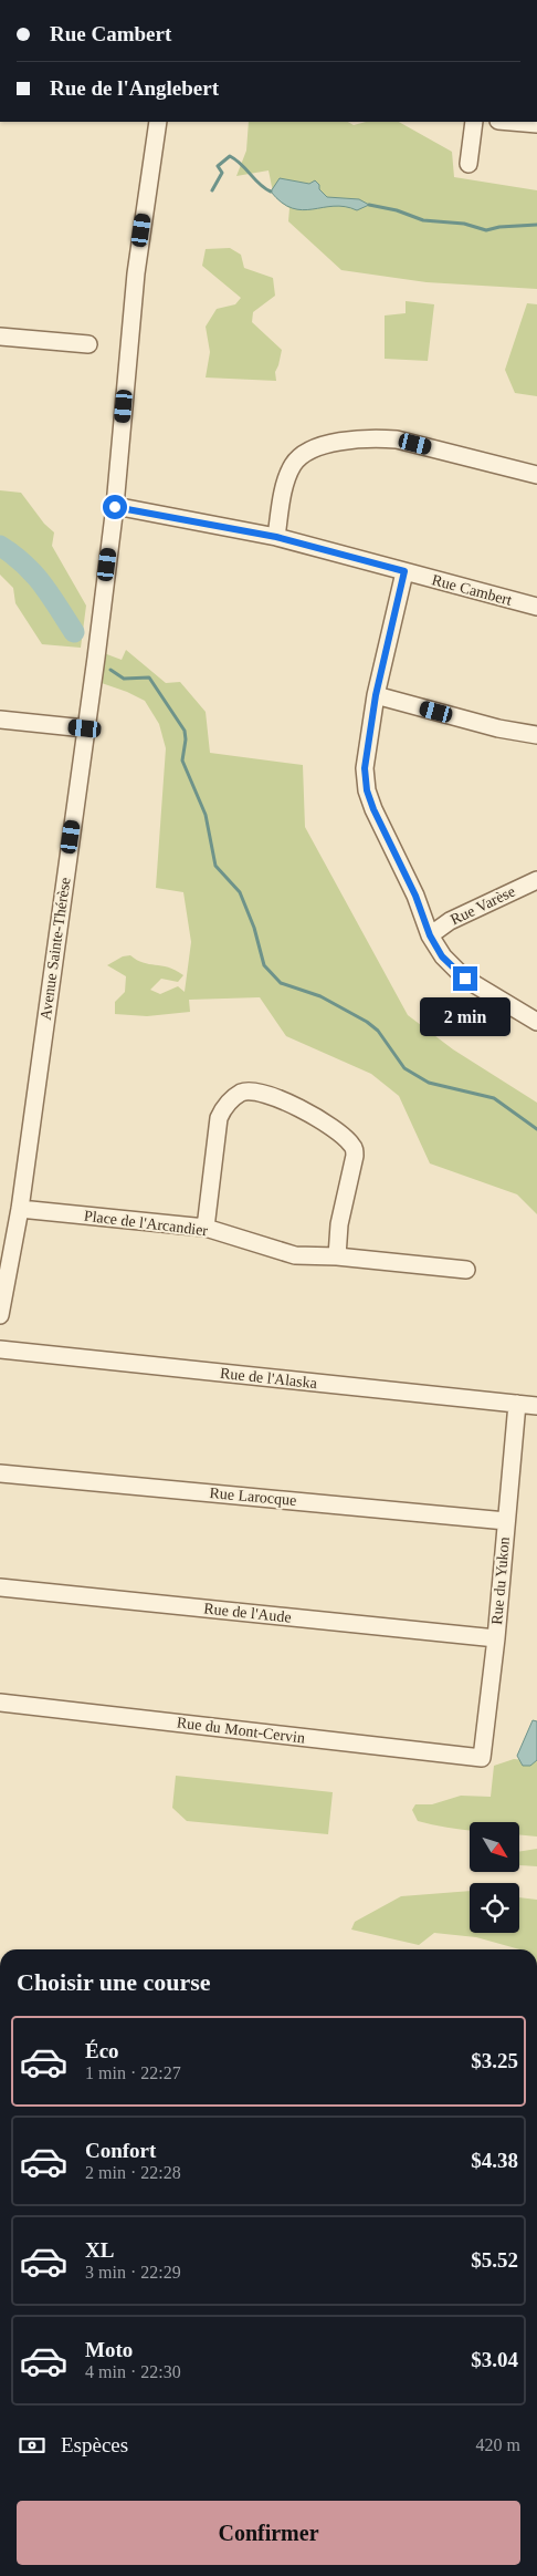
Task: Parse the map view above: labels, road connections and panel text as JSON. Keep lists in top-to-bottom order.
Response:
{
  "streets": {
    "street": [
      "Rue Cambert",
      "Rue Varèse",
      "Avenue Sainte-Thérèse",
      "Place de l'Arcandier",
      "Rue de l'Alaska",
      "Rue Larocque",
      "Rue du Yukon",
      "Rue de l'Aude",
      "Rue du Mont-Cervin"
    ]
  },
  "crossings": [
    ["Rue Cambert", "Avenue Sainte-Thérèse"],
    ["Avenue Sainte-Thérèse", "Place de l'Arcandier"],
    ["Rue de l'Alaska", "Rue du Yukon"],
    ["Rue Larocque", "Rue du Yukon"],
    ["Rue du Yukon", "Rue de l'Aude"],
    ["Rue du Yukon", "Rue du Mont-Cervin"]
  ],
  "north": "bottom right",
  "page": {
    "banner": ["Rue Cambert", "Rue de l'Anglebert"],
    "bubble": "2 min",
    "heading": "Choisir une course",
    "list": [
      {
        "name": "Éco",
        "note": "1 min · 22:27",
        "value": "$3.25"
      },
      {
        "name": "Confort",
        "note": "2 min · 22:28",
        "value": "$4.38"
      },
      {
        "name": "XL",
        "note": "3 min · 22:29",
        "value": "$5.52"
      },
      {
        "name": "Moto",
        "note": "4 min · 22:30",
        "value": "$3.04"
      }
    ],
    "pay": ["Espèces", "420 m"],
    "buttons": "Confirmer"
  }
}
